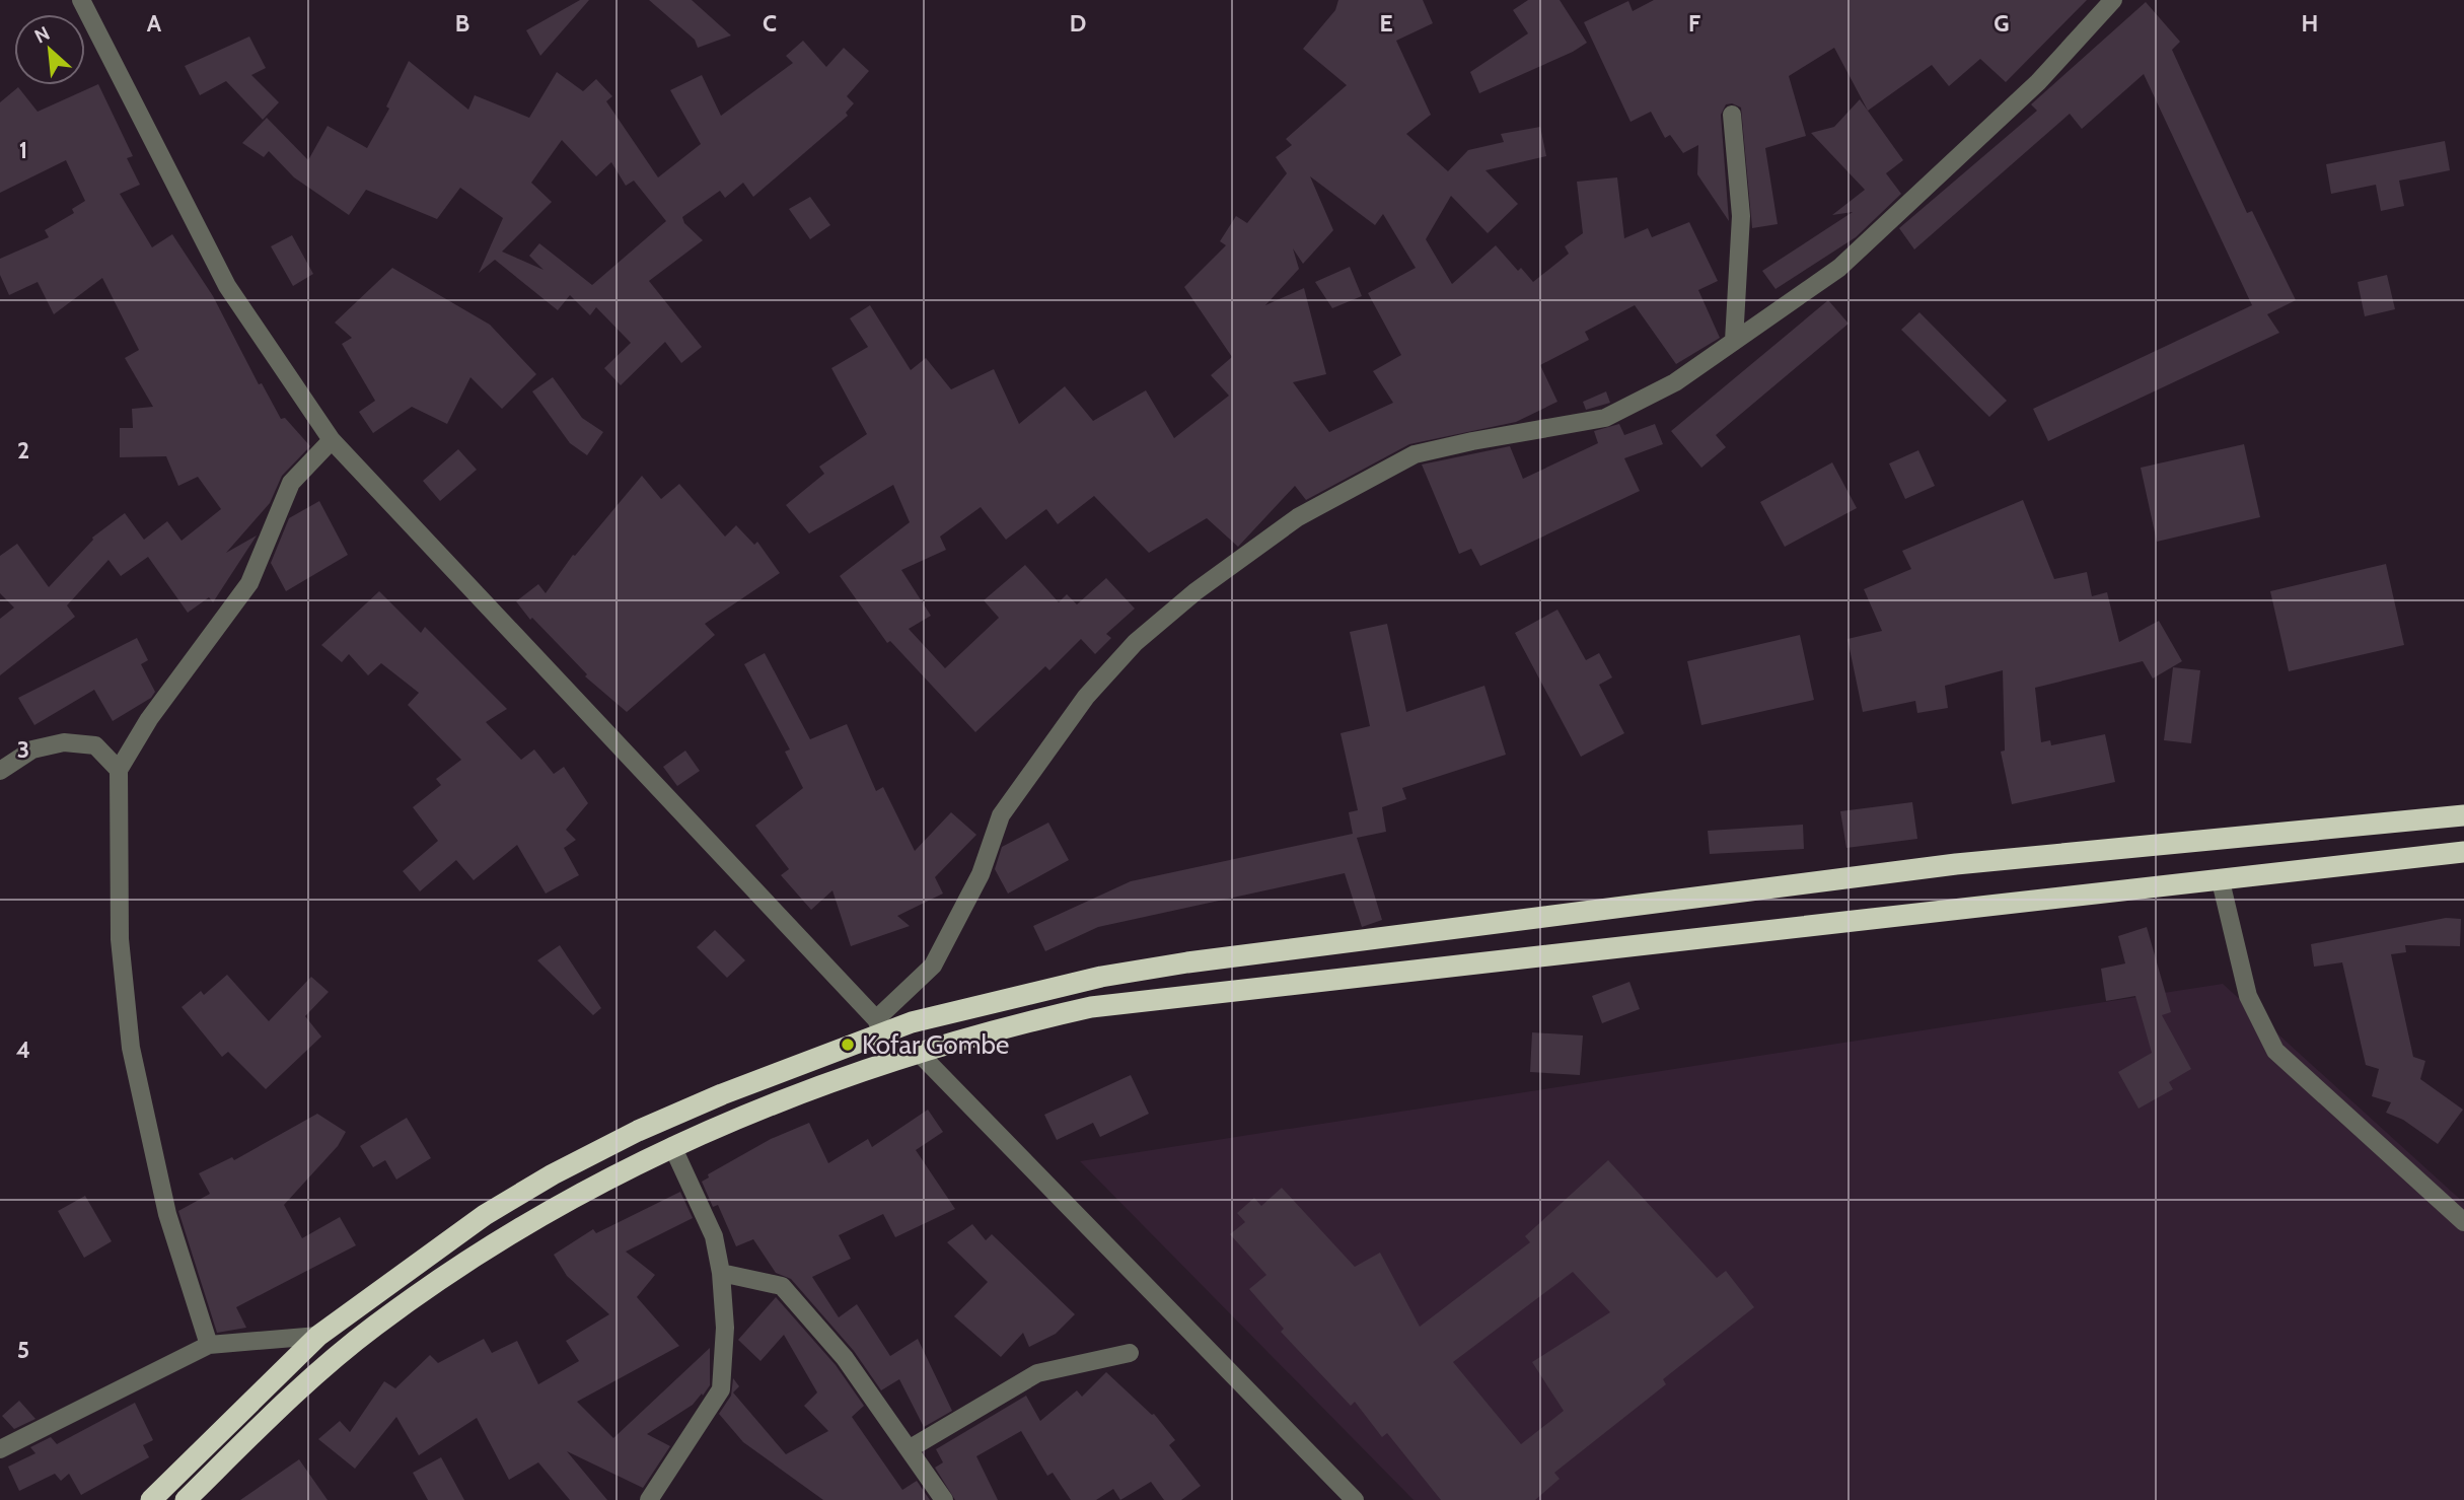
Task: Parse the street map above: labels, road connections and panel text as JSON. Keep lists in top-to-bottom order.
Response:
{
  "places": ["Kofar Gombe"],
  "north": "top left",
  "grid": {
    "columns": [
      "A",
      "B",
      "C",
      "D",
      "E",
      "F",
      "G",
      "H"
    ],
    "rows": [
      "1",
      "2",
      "3",
      "4",
      "5"
    ]
  }
}
